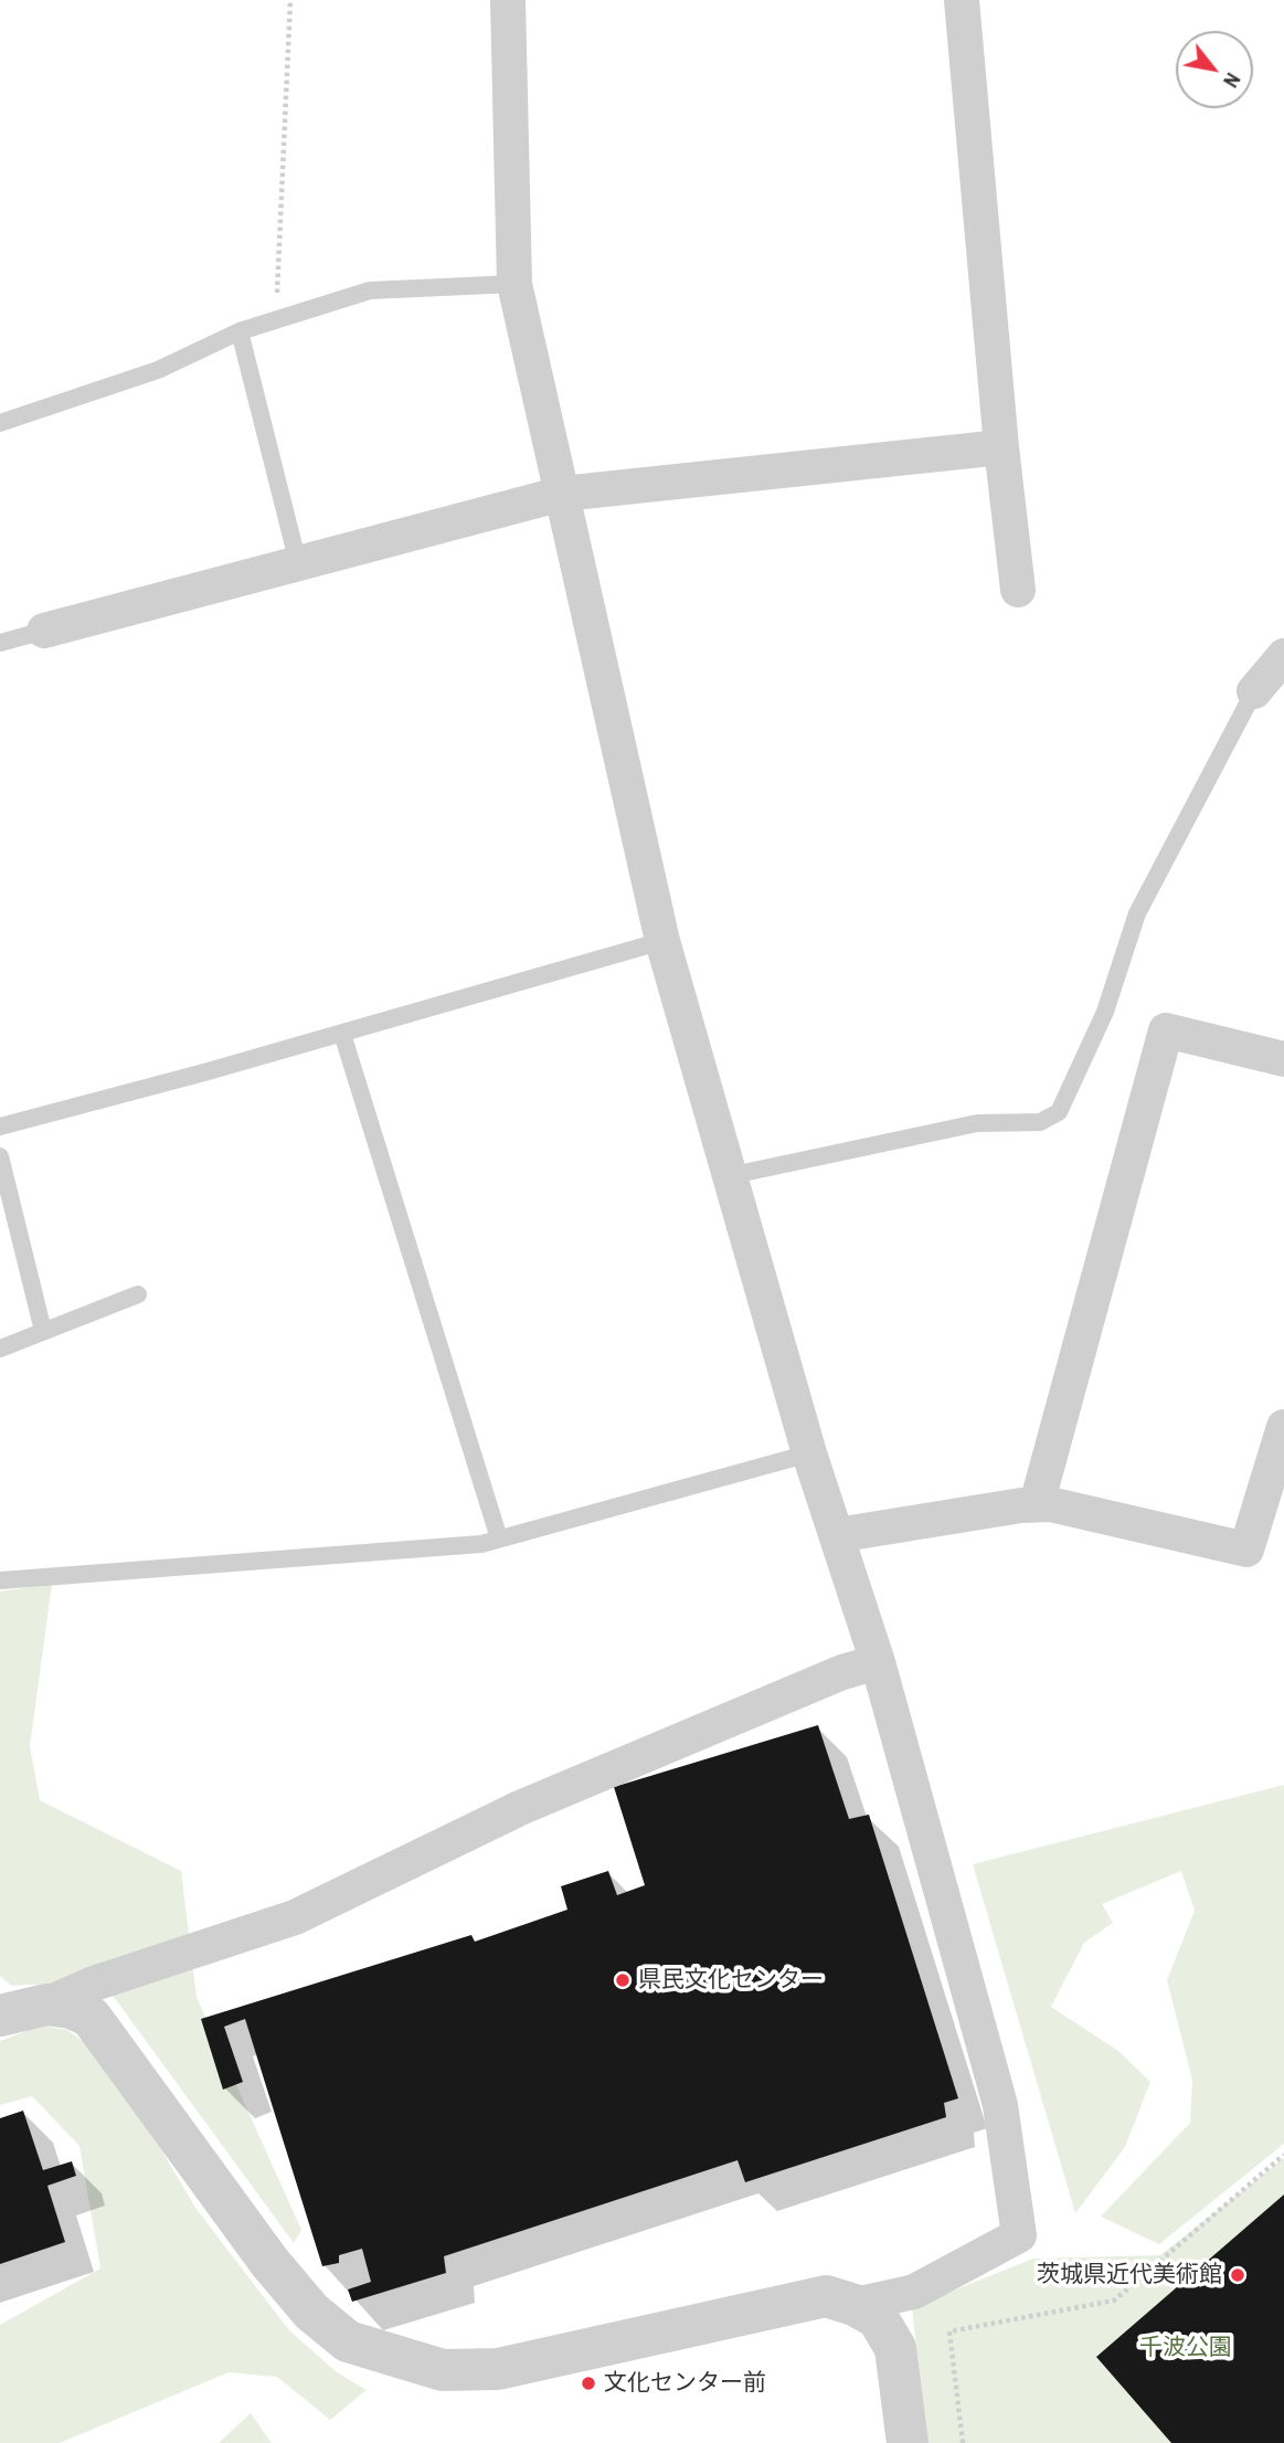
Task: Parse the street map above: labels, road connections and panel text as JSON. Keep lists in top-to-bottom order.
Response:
{
  "parks": ["千波公園"],
  "places": ["県民文化センター", "茨城県近代美術館", "文化センター前"],
  "north": "bottom right"
}
